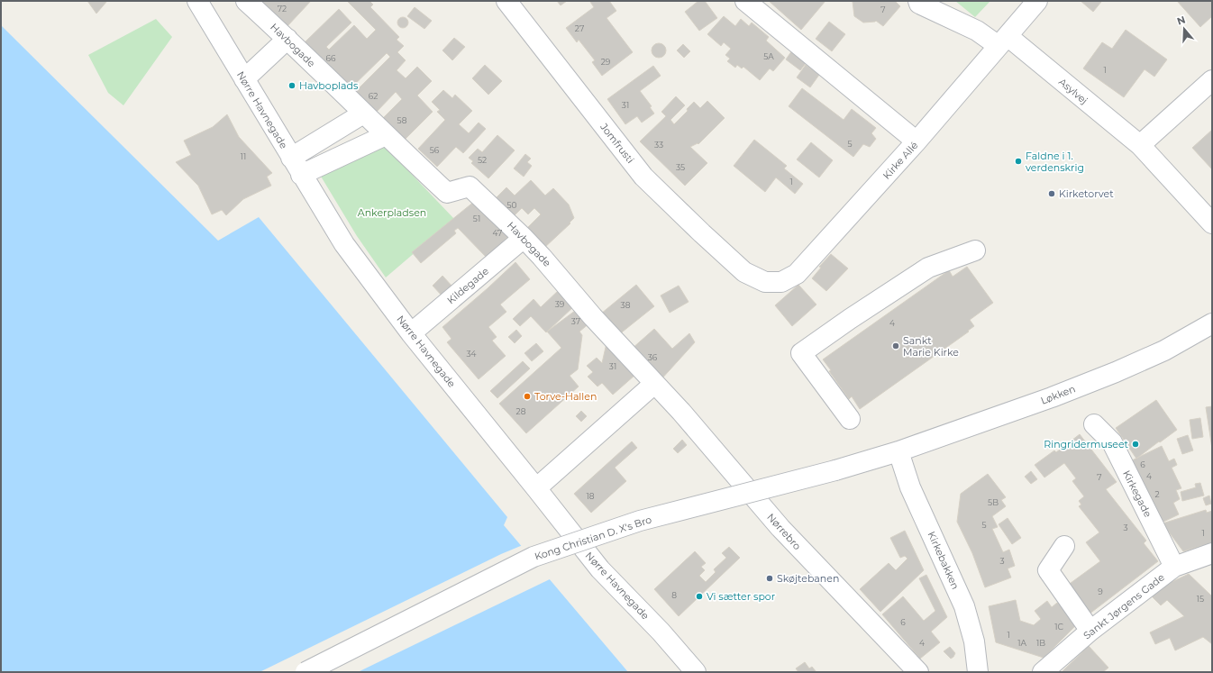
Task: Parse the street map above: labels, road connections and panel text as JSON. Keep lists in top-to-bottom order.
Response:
{
  "streets": {
    "street": [
      "Havbogade",
      "Asylvej",
      "Nørre Havnegade",
      "Jomfrusti",
      "Kirke Allé",
      "Kildegade",
      "Løkken",
      "Kirkegade",
      "Nørrebro",
      "Kong Christian D. X's Bro",
      "Kirkebakken",
      "Sankt Jørgens Gade"
    ]
  },
  "crossings": [
    ["Havbogade", "Kildegade"],
    ["Havbogade", "Nørrebro"],
    ["Asylvej", "Kirke Allé"],
    ["Nørre Havnegade", "Kildegade"],
    ["Jomfrusti", "Kirke Allé"],
    ["Løkken", "Kong Christian D. X's Bro"],
    ["Løkken", "Kirkebakken"],
    ["Kirkegade", "Sankt Jørgens Gade"],
    ["Kong Christian D. X's Bro", "Kirkebakken"]
  ],
  "parks": ["Ankerpladsen"],
  "places": [
    "Havboplads",
    "Faldne i 1. verdenskrig",
    "Kirketorvet",
    "Sankt Marie Kirke",
    "Torve-Hallen",
    "Ringridermuseet",
    "Skøjtebanen",
    "Vi sætter spor"
  ],
  "house_numbers": [
    "72",
    "7",
    "27",
    "5A",
    "66",
    "29",
    "1",
    "62",
    "31",
    "58",
    "5",
    "33",
    "56",
    "11",
    "52",
    "35",
    "1",
    "50",
    "51",
    "47",
    "39",
    "38",
    "37",
    "4",
    "34",
    "36",
    "31",
    "28",
    "6",
    "4",
    "7",
    "2",
    "18",
    "5B",
    "5",
    "3",
    "1",
    "3",
    "9",
    "8",
    "15",
    "6",
    "1C",
    "1",
    "4",
    "1A",
    "1B"
  ],
  "north": "top"
}
